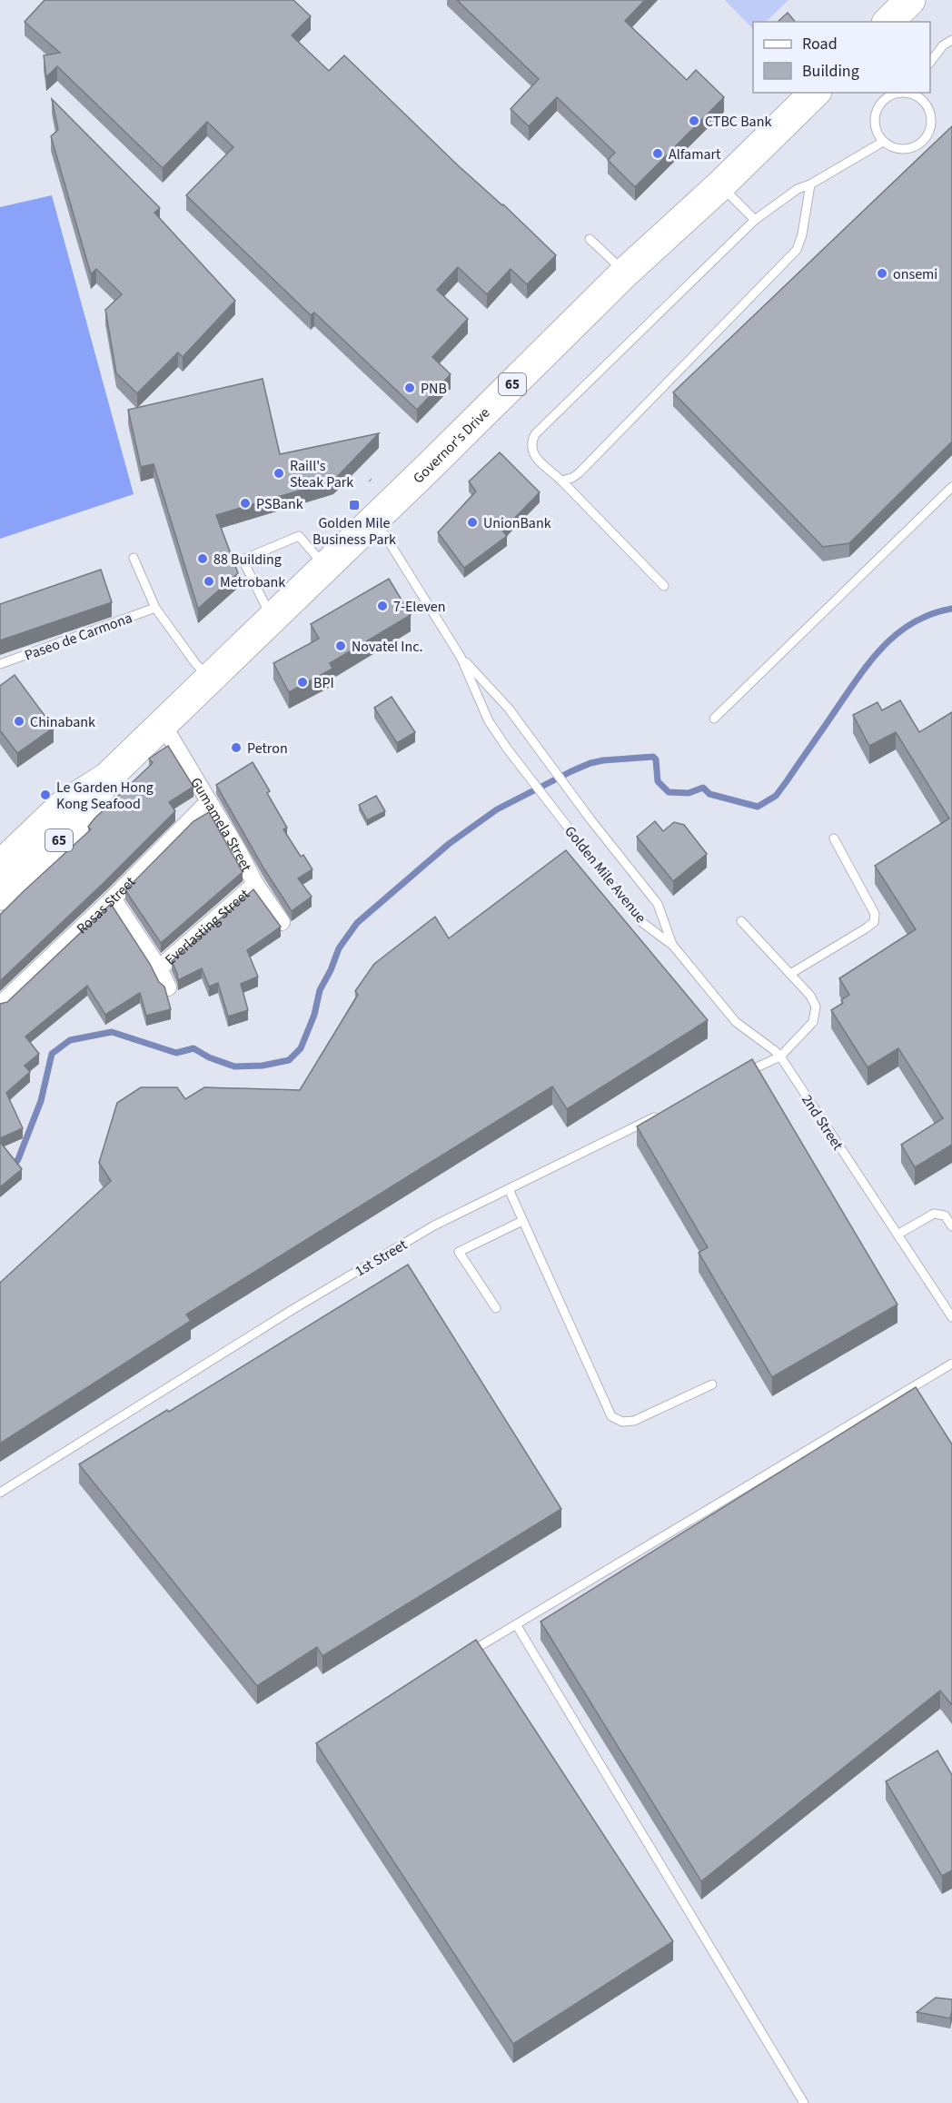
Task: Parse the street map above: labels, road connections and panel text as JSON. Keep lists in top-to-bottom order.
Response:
{
  "streets": {
    "highway": ["65", "Governor's Drive"],
    "street": ["Gumamela Street", "Rosas Street", "Everlasting Street"],
    "lane": [
      "Paseo de Carmona",
      "Golden Mile Avenue",
      "2nd Street",
      "1st Street"
    ]
  },
  "crossings": [
    ["Governor's Drive", "Gumamela Street"],
    ["Governor's Drive", "Golden Mile Avenue"],
    ["Gumamela Street", "Rosas Street"],
    ["Gumamela Street", "Everlasting Street"],
    ["Golden Mile Avenue", "2nd Street"]
  ],
  "places": {
    "other": [
      "CTBC Bank",
      "Alfamart",
      "onsemi",
      "PNB",
      "Raill's Steak Park",
      "PSBank",
      "UnionBank",
      "88 Building",
      "Metrobank",
      "7-Eleven",
      "Novatel Inc.",
      "BPI",
      "Chinabank",
      "Petron",
      "Le Garden Hong Kong Seafood"
    ],
    "transit": ["Golden Mile Business Park"]
  },
  "legend": ["Road", "Building"]
}
